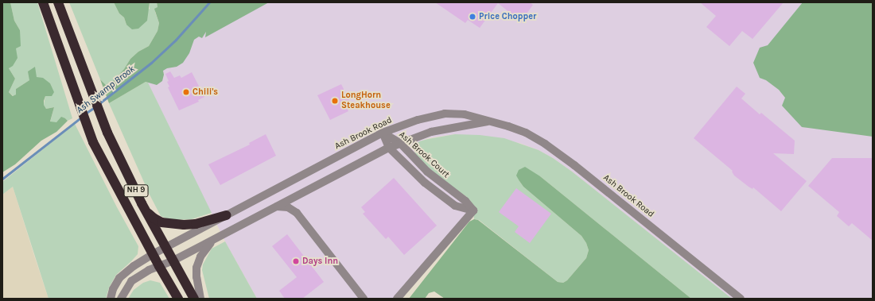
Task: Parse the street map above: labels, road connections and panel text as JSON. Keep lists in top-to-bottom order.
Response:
{
  "streets": {
    "highway": ["NH 9"],
    "street": ["Ash Brook Road", "Ash Brook Court"]
  },
  "crossings": [
    ["Ash Brook Road", "Ash Brook Court"],
    ["Ash Brook Road", "NH 9"]
  ],
  "water": ["Ash Swamp Brook"],
  "places": [
    "Price Chopper",
    "Chili's",
    "LongHorn Steakhouse",
    "Days Inn"
  ]
}
